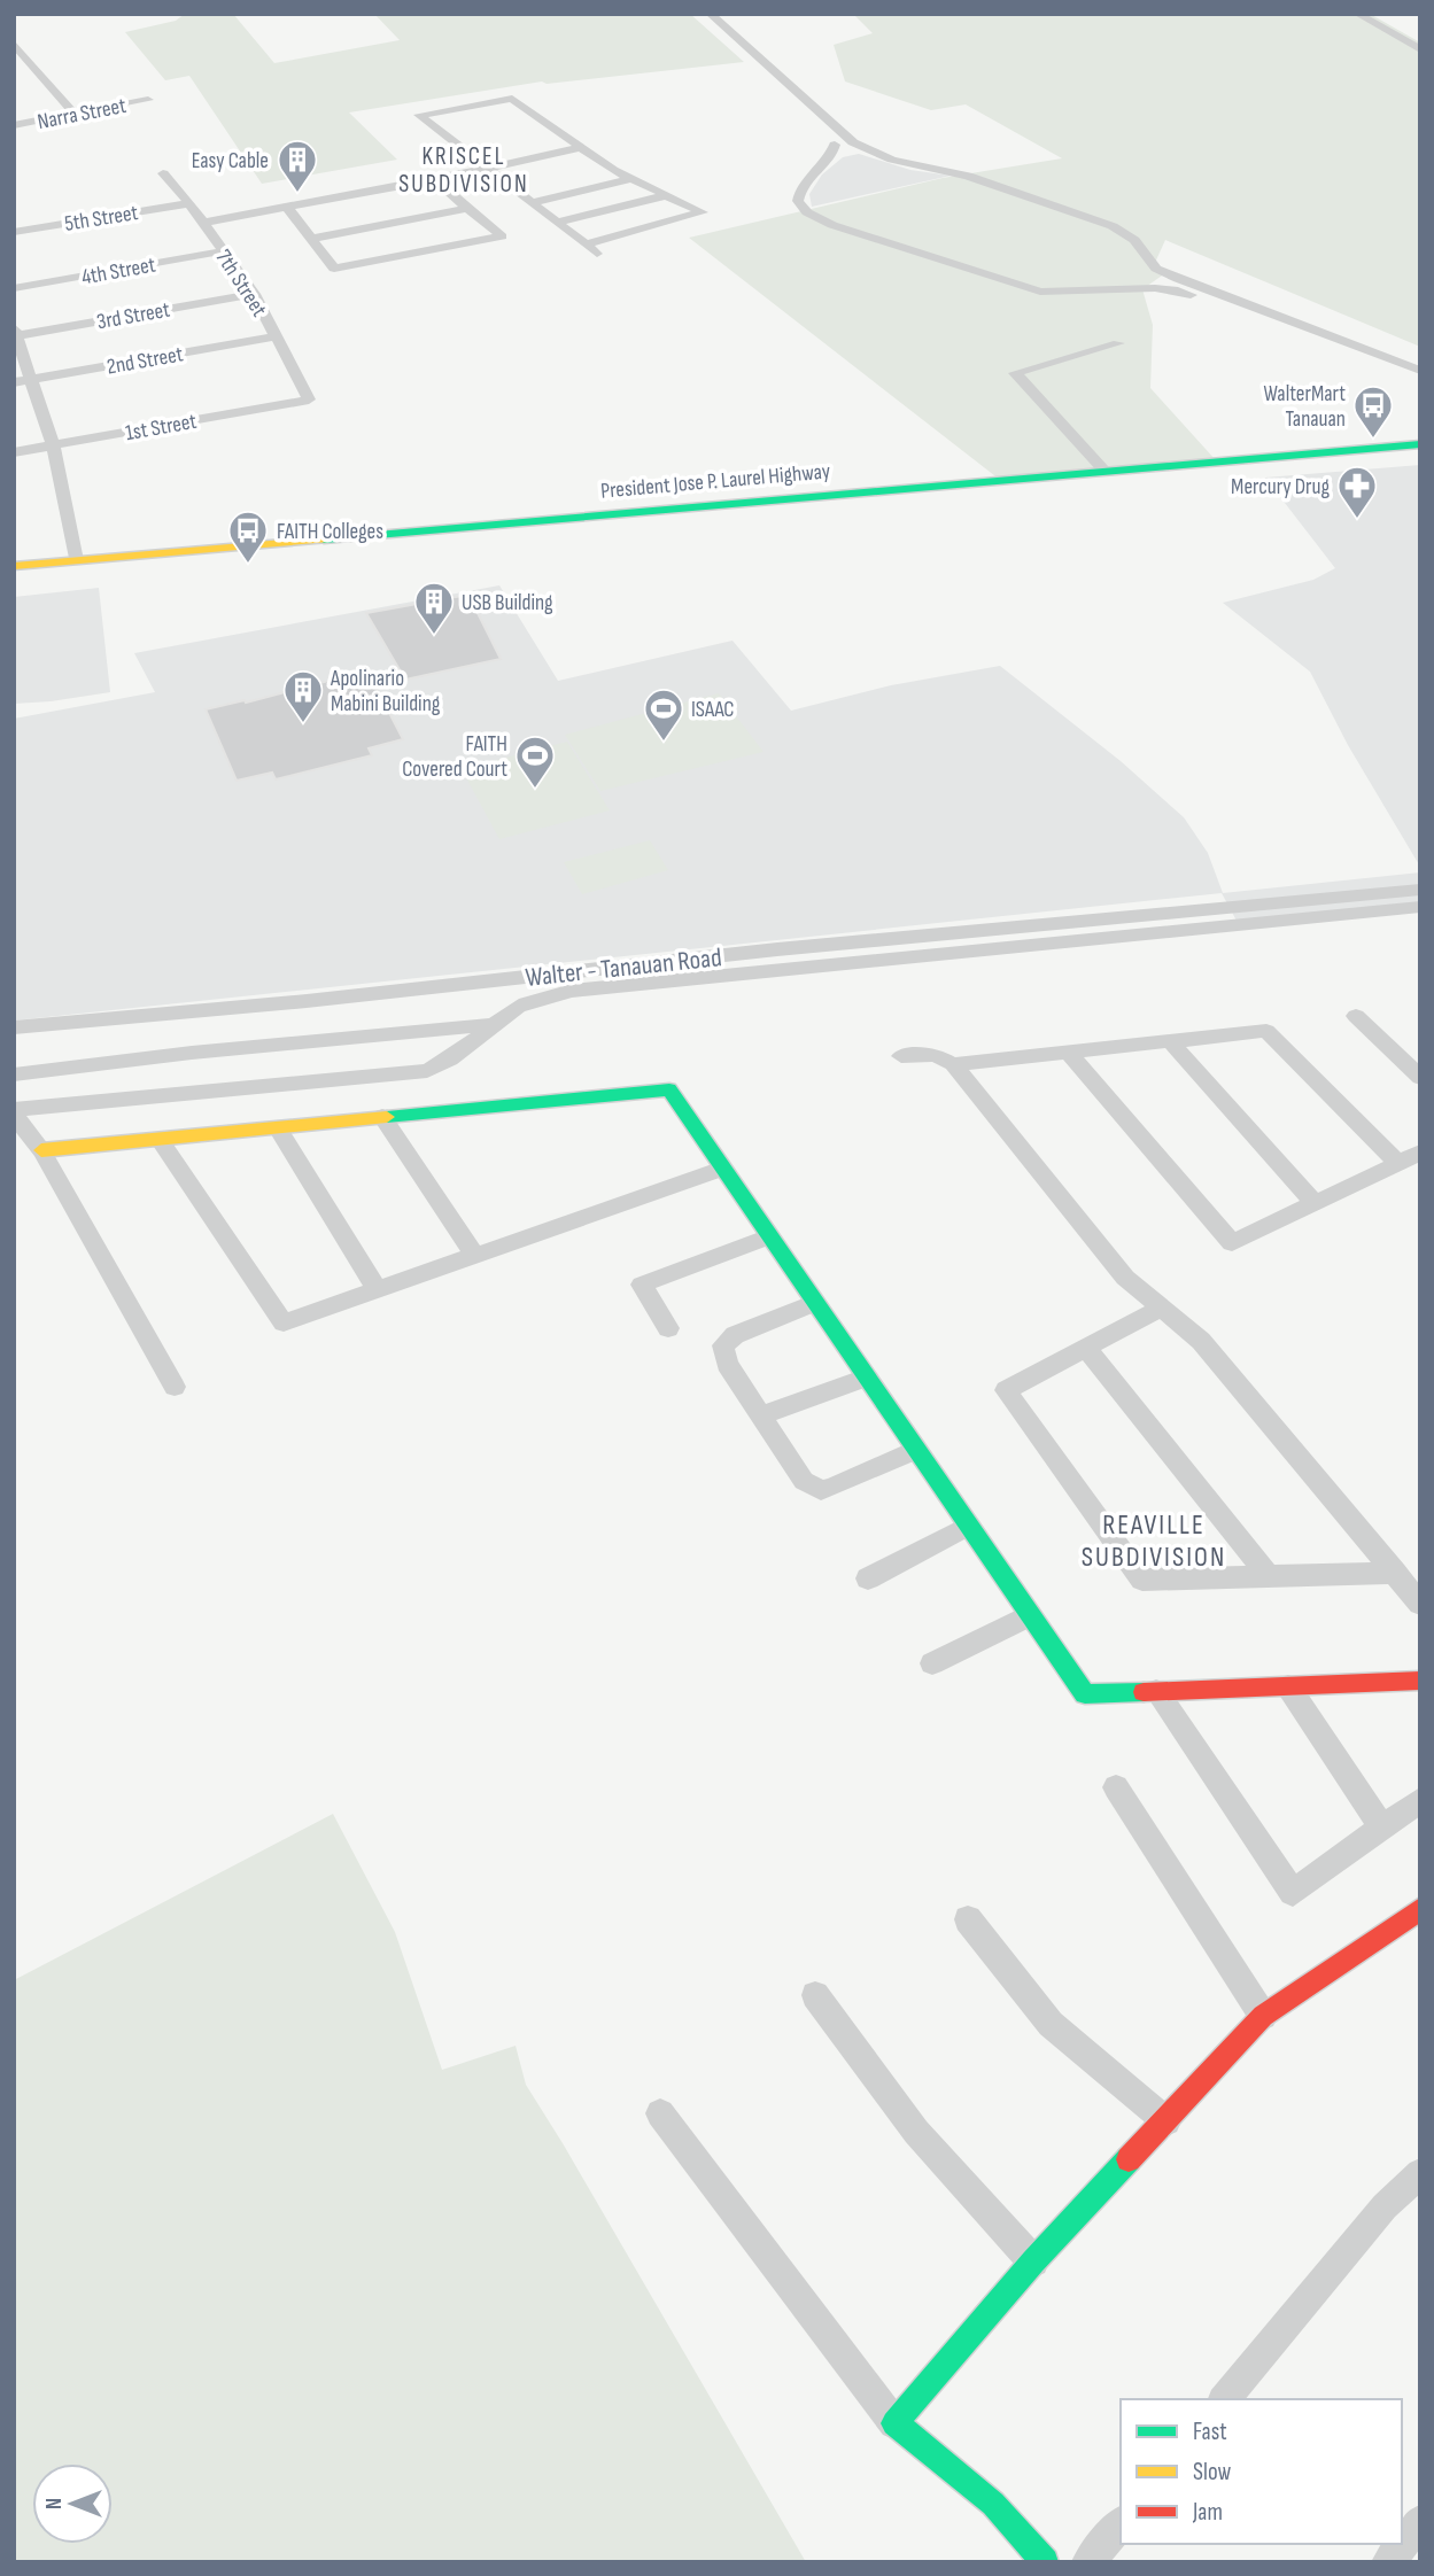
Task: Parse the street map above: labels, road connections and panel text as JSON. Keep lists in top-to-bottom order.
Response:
{
  "streets": {
    "main road": ["President Jose P. Laurel Highway"],
    "street": [
      "Narra Street",
      "5th Street",
      "4th Street",
      "7th Street",
      "3rd Street",
      "2nd Street",
      "1st Street",
      "Walter - Tanauan Road"
    ]
  },
  "crossings": [
    ["5th Street", "7th Street"],
    ["4th Street", "7th Street"],
    ["7th Street", "3rd Street"],
    ["7th Street", "2nd Street"],
    ["7th Street", "1st Street"]
  ],
  "districts": ["KRISCEL SUBDIVISION", "REAVILLE SUBDIVISION"],
  "places": {
    "building": ["Easy Cable", "USB Building", "Apolinario Mabini Building"],
    "bus stop": ["WalterMart Tanauan", "FAITH Colleges"],
    "pharmacy": ["Mercury Drug"],
    "sports": ["ISAAC", "FAITH Covered Court"]
  },
  "legend": ["Fast", "Slow", "Jam"],
  "north": "left"
}
